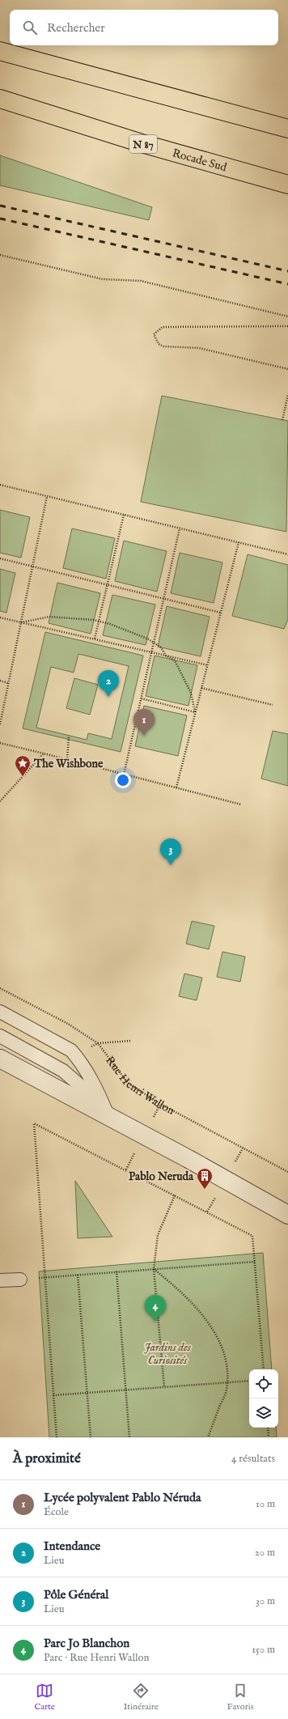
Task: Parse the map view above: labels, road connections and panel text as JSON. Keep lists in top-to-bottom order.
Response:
{
  "streets": {
    "highway": ["N 87", "Rocade Sud"],
    "path": ["Rue Henri Wallon"]
  },
  "parks": ["Jardins des Curiosités"],
  "places": {
    "place": ["The Wishbone"],
    "building": ["Pablo Neruda"]
  },
  "page": {
    "search": "Rechercher",
    "pins": [
      "2",
      "1",
      "3",
      "4"
    ],
    "heading": ["À proximité", "4 résultats"],
    "list": [
      {
        "mark": "1",
        "name": "Lycée polyvalent Pablo Néruda",
        "note": "École",
        "value": "10 m"
      },
      {
        "mark": "2",
        "name": "Intendance",
        "note": "Lieu",
        "value": "20 m"
      },
      {
        "mark": "3",
        "name": "Pôle Général",
        "note": "Lieu",
        "value": "30 m"
      },
      {
        "mark": "4",
        "name": "Parc Jo Blanchon",
        "note": "Parc · Rue Henri Wallon",
        "value": "150 m"
      }
    ],
    "nav": ["Carte", "Itinéraire", "Favoris"]
  }
}
